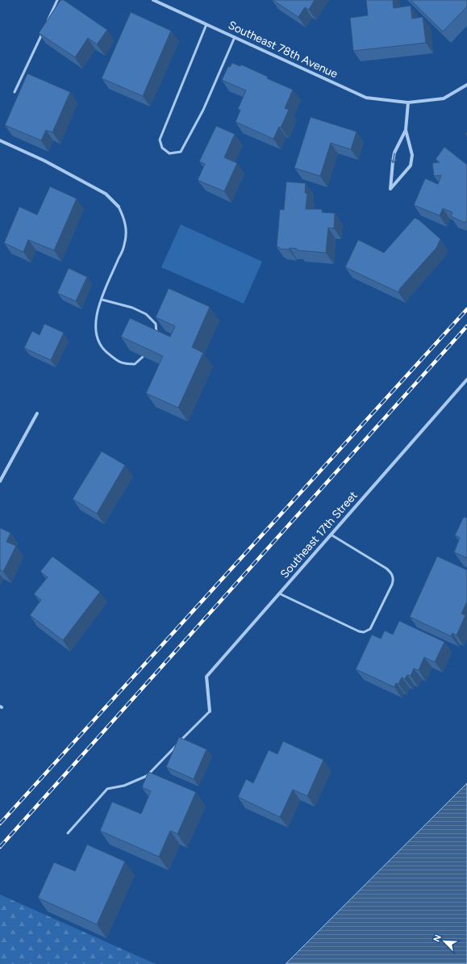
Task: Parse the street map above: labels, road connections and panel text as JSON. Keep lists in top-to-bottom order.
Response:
{
  "streets": {
    "street": ["Southeast 78th Avenue", "Southeast 17th Street"]
  },
  "north": "top left"
}
